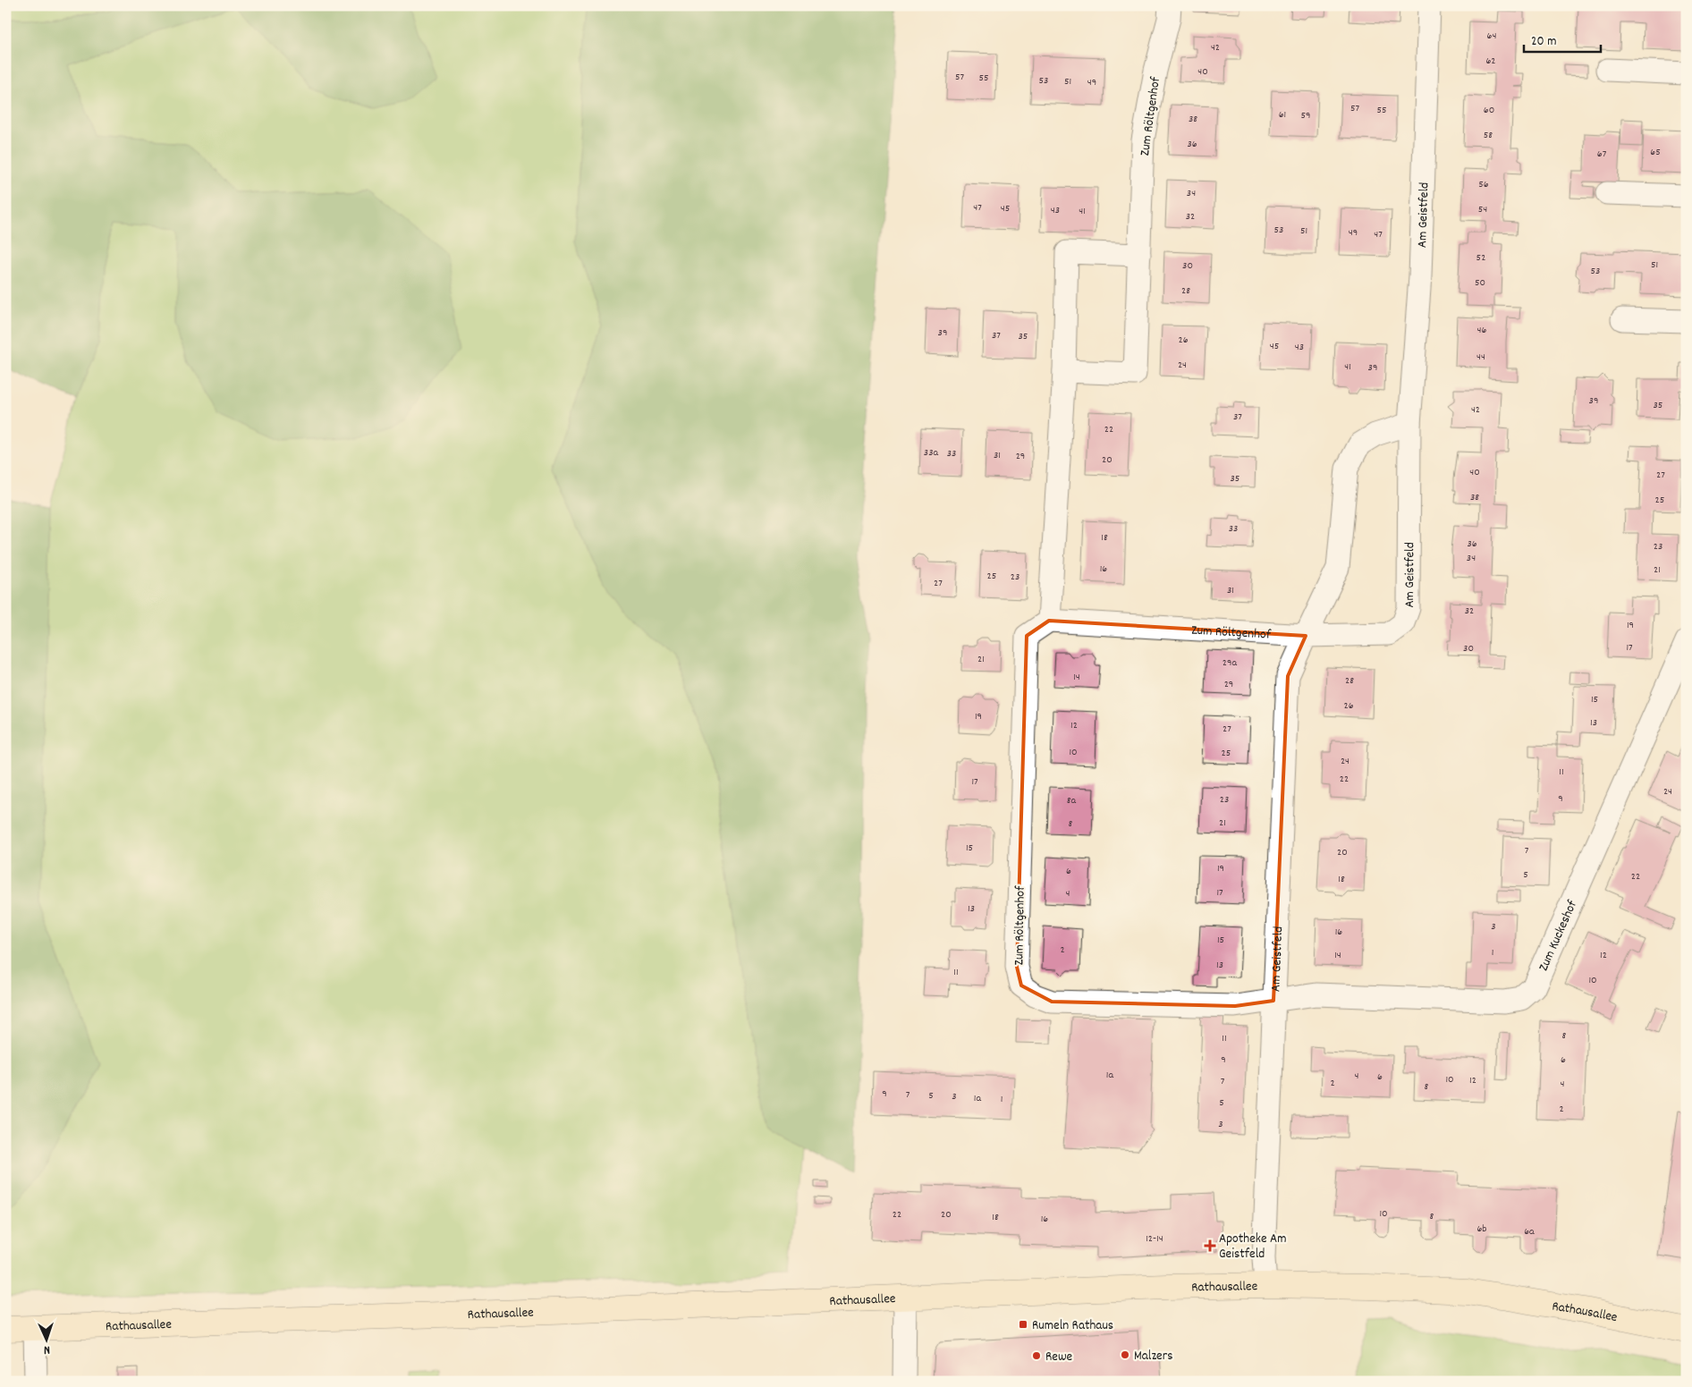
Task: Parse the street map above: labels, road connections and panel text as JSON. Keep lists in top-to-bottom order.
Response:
{
  "streets": {
    "main road": ["Rathausallee"],
    "street": ["Zum Röltgenhof", "Am Geistfeld", "Zum Kuckeshof"]
  },
  "crossings": [
    ["Zum Röltgenhof", "Am Geistfeld"],
    ["Zum Röltgenhof", "Zum Kuckeshof"],
    ["Am Geistfeld", "Zum Kuckeshof"],
    ["Am Geistfeld", "Rathausallee"]
  ],
  "places": {
    "health": ["Apotheke Am Geistfeld"],
    "transit": ["Rumeln Rathaus"],
    "other": ["Malzers", "Rewe"]
  },
  "house_numbers": [
    "64",
    "42",
    "62",
    "40",
    "57",
    "55",
    "53",
    "51",
    "49",
    "57",
    "55",
    "60",
    "61",
    "59",
    "38",
    "58",
    "36",
    "65",
    "67",
    "56",
    "34",
    "47",
    "45",
    "54",
    "43",
    "41",
    "32",
    "53",
    "51",
    "49",
    "47",
    "52",
    "51",
    "30",
    "53",
    "50",
    "28",
    "46",
    "39",
    "37",
    "35",
    "26",
    "45",
    "43",
    "44",
    "24",
    "41",
    "39",
    "39",
    "35",
    "42",
    "37",
    "22",
    "33a",
    "33",
    "31",
    "29",
    "20",
    "40",
    "27",
    "35",
    "38",
    "25",
    "33",
    "18",
    "36",
    "23",
    "34",
    "16",
    "21",
    "25",
    "23",
    "27",
    "31",
    "32",
    "19",
    "17",
    "30",
    "21",
    "29a",
    "14",
    "28",
    "29",
    "15",
    "26",
    "19",
    "13",
    "12",
    "27",
    "10",
    "25",
    "24",
    "11",
    "22",
    "17",
    "24",
    "9",
    "23",
    "8a",
    "21",
    "8",
    "15",
    "7",
    "20",
    "19",
    "6",
    "5",
    "22",
    "18",
    "17",
    "4",
    "13",
    "3",
    "16",
    "15",
    "2",
    "1",
    "14",
    "12",
    "13",
    "11",
    "10",
    "8",
    "11",
    "9",
    "6",
    "1a",
    "4",
    "6",
    "10",
    "12",
    "7",
    "2",
    "4",
    "8",
    "9",
    "7",
    "5",
    "3",
    "1a",
    "1",
    "5",
    "2",
    "3",
    "10",
    "22",
    "20",
    "8",
    "18",
    "16",
    "6b",
    "6a",
    "12-14"
  ],
  "scale_bar": "20 m",
  "north": "bottom"
}
